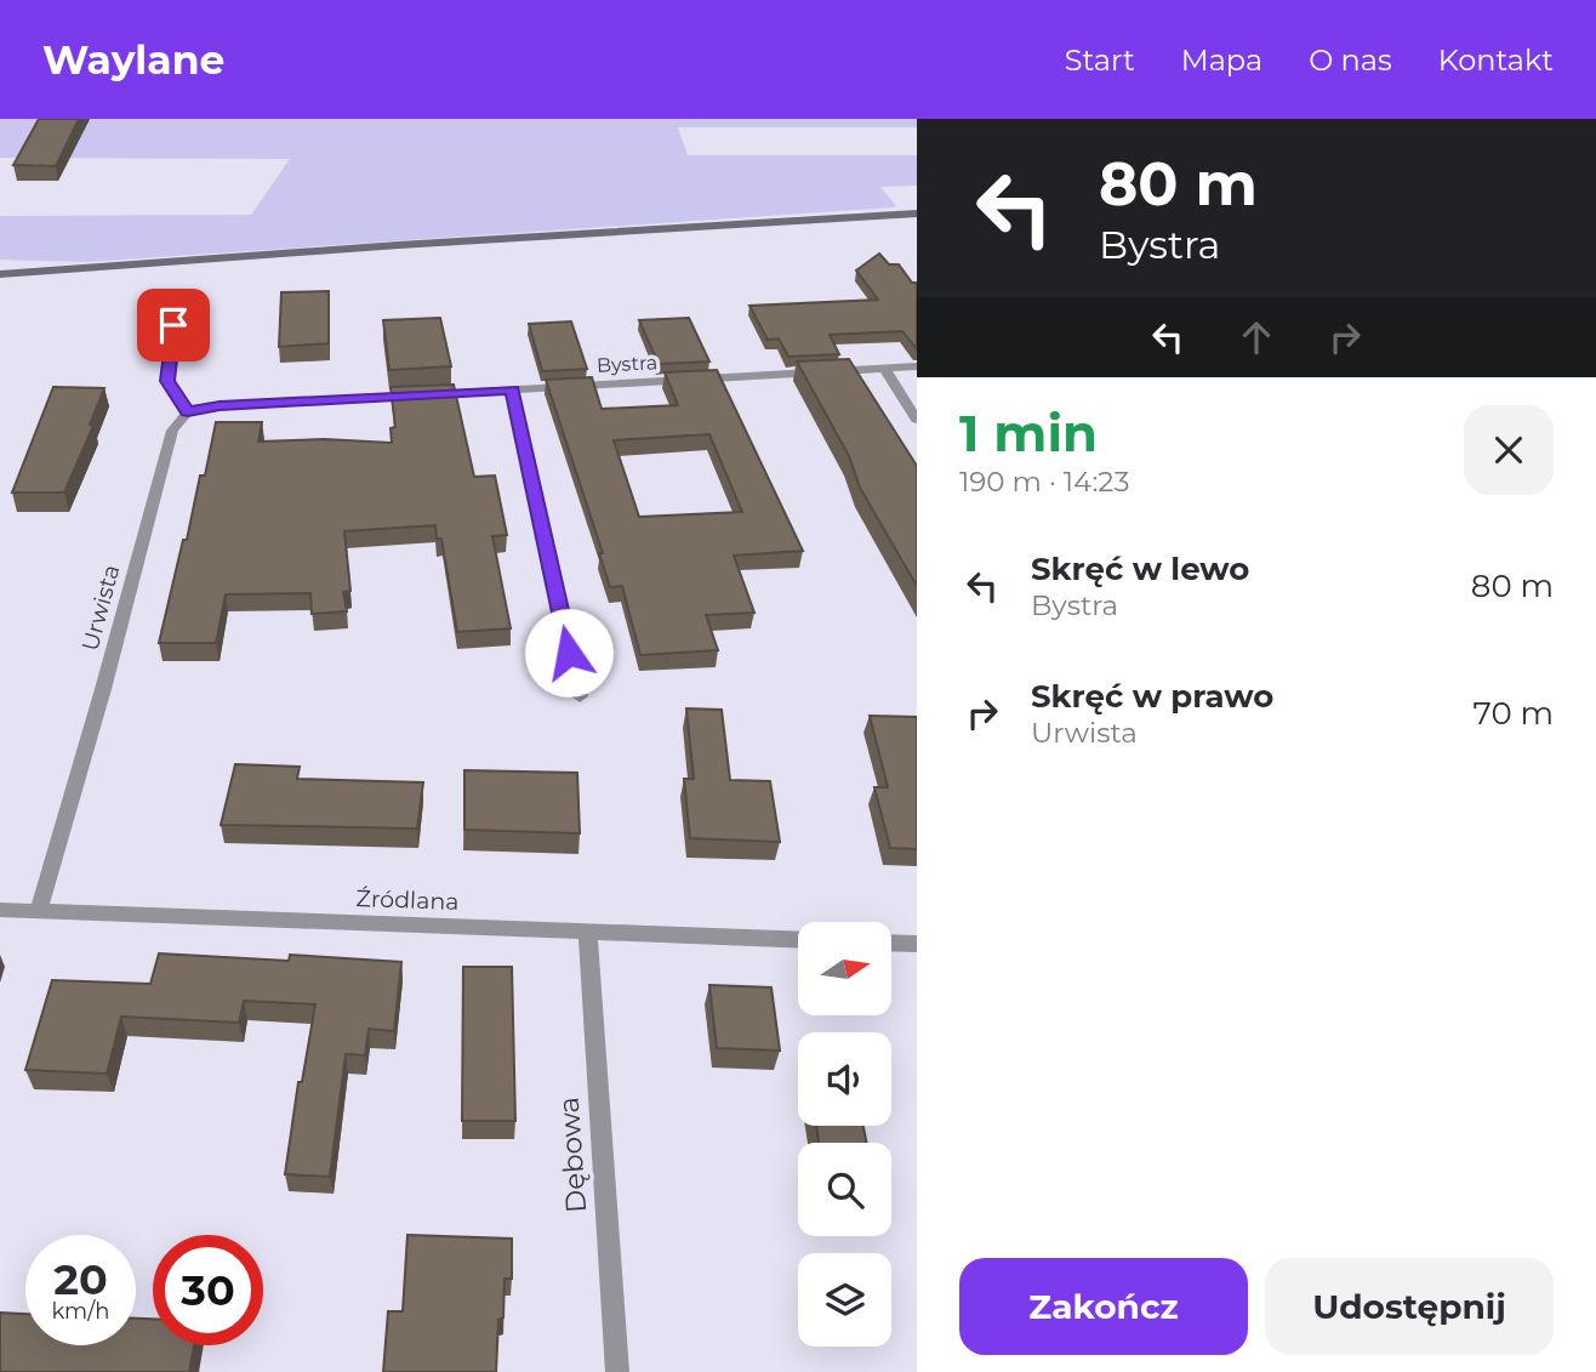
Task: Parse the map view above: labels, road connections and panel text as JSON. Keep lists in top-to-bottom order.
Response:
{
  "streets": {
    "street": [
      "Bystra",
      "Urwista",
      "Źródlana",
      "Dębowa"
    ]
  },
  "crossings": [
    ["Bystra", "Urwista"],
    ["Urwista", "Źródlana"],
    ["Źródlana", "Dębowa"]
  ],
  "north": "right",
  "page": {
    "header": "Waylane",
    "nav": [
      "Start",
      "Mapa",
      "O nas",
      "Kontakt"
    ],
    "turn": ["80 m", "Bystra"],
    "heading": ["1 min", "190 m · 14:23"],
    "list": [
      {
        "name": "Skręć w lewo",
        "note": "Bystra",
        "value": "80 m"
      },
      {
        "name": "Skręć w prawo",
        "note": "Urwista",
        "value": "70 m"
      }
    ],
    "speed": "20 km/h",
    "limit": "30",
    "buttons": ["Zakończ", "Udostępnij"]
  }
}
